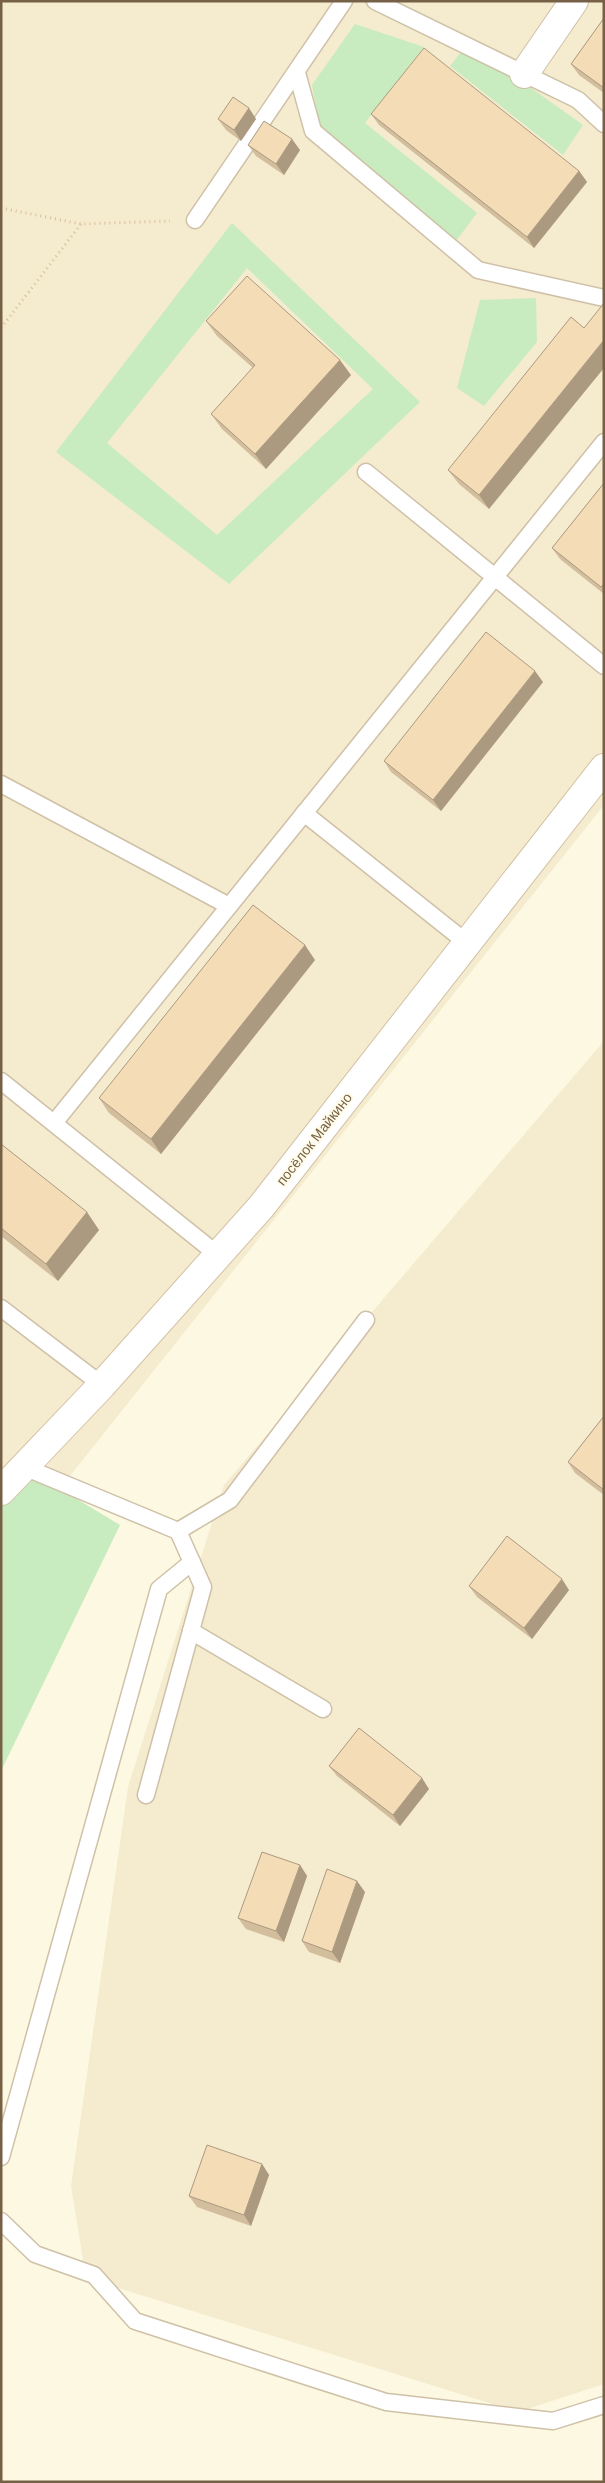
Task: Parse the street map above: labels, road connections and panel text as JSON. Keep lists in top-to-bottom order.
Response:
{
  "streets": {
    "street": ["посёлок Майкино"]
  }
}
